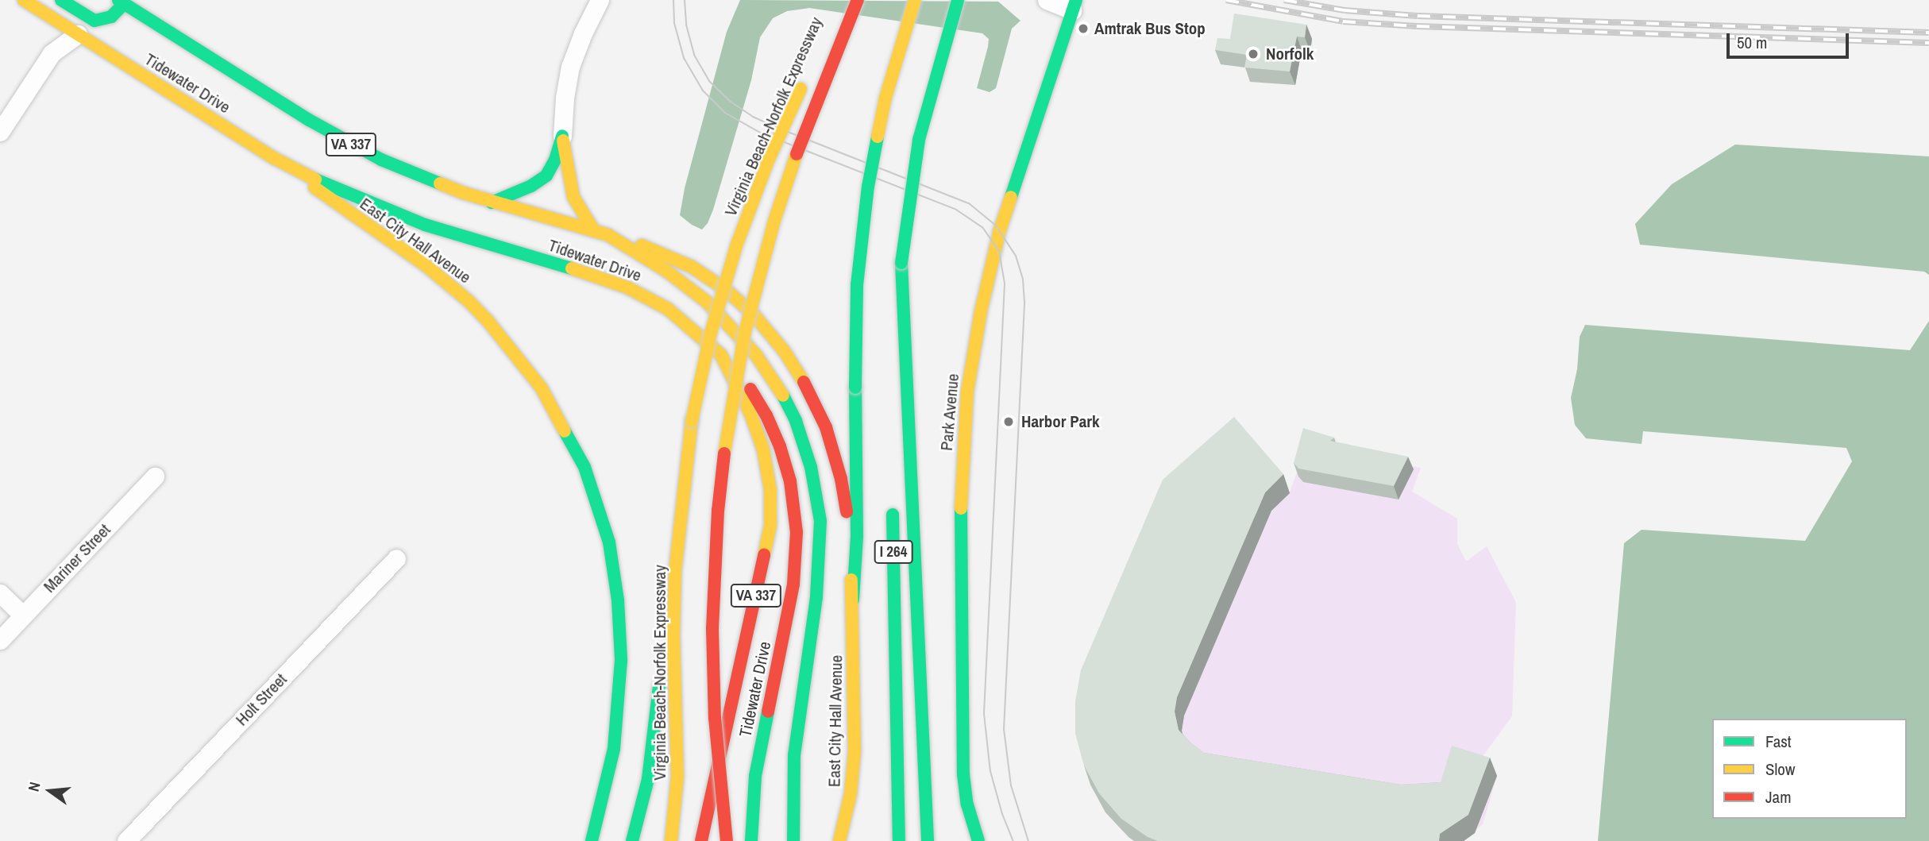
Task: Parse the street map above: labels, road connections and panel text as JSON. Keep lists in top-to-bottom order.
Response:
{
  "streets": {
    "main road": [
      "Tidewater Drive",
      "Virginia Beach-Norfolk Expressway",
      "VA 337",
      "East City Hall Avenue",
      "Park Avenue",
      "I 264"
    ],
    "street": ["Mariner Street", "Holt Street"]
  },
  "crossings": [
    ["Tidewater Drive", "VA 337"],
    ["Tidewater Drive", "East City Hall Avenue"]
  ],
  "places": ["Amtrak Bus Stop", "Norfolk", "Harbor Park"],
  "legend": ["Fast", "Slow", "Jam"],
  "scale_bar": "50 m",
  "north": "left"
}
